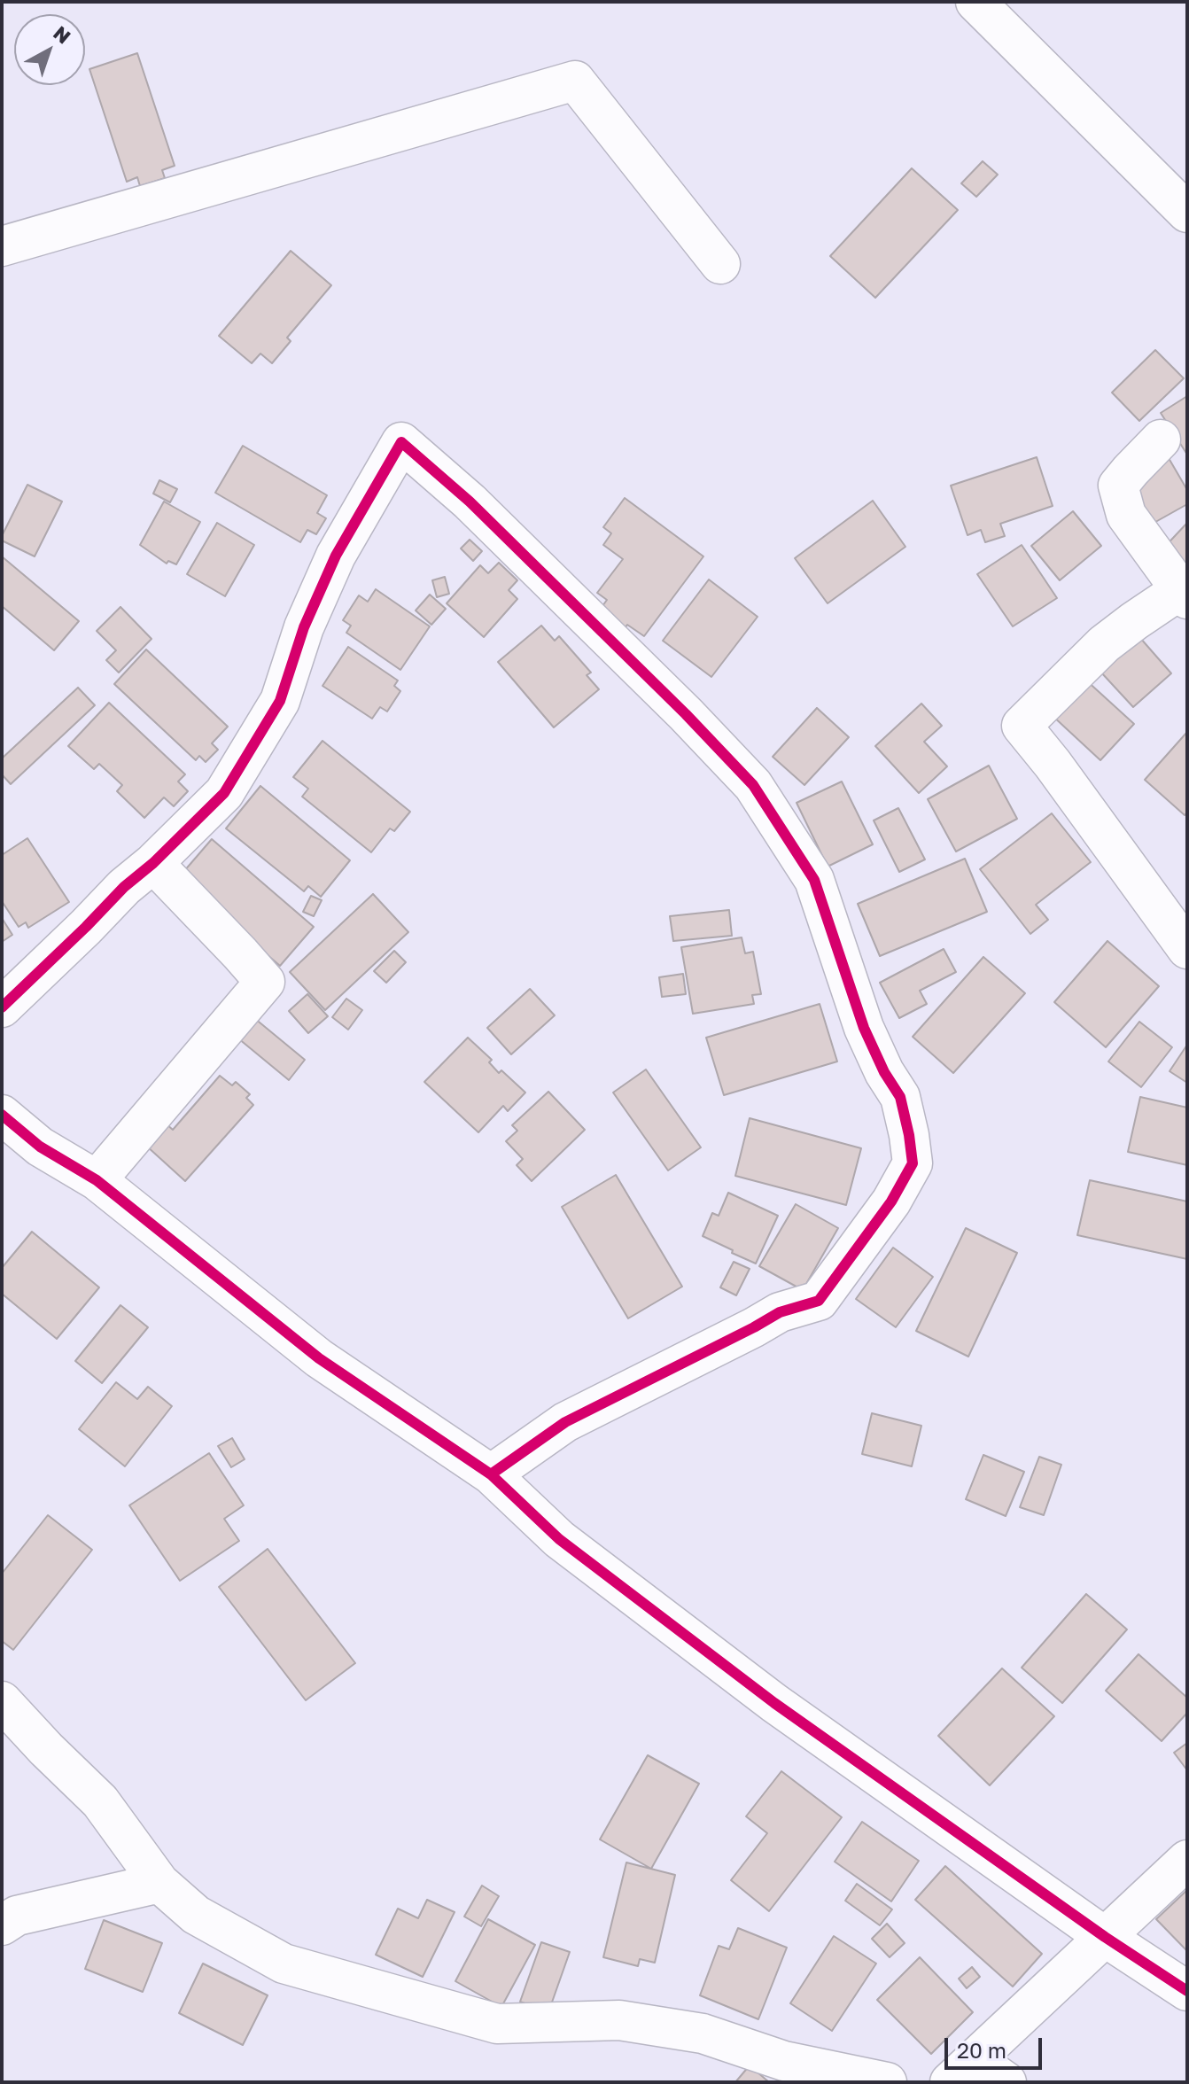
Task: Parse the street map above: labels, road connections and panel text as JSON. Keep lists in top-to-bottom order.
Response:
{
  "scale_bar": "20 m",
  "north": "top right"
}
